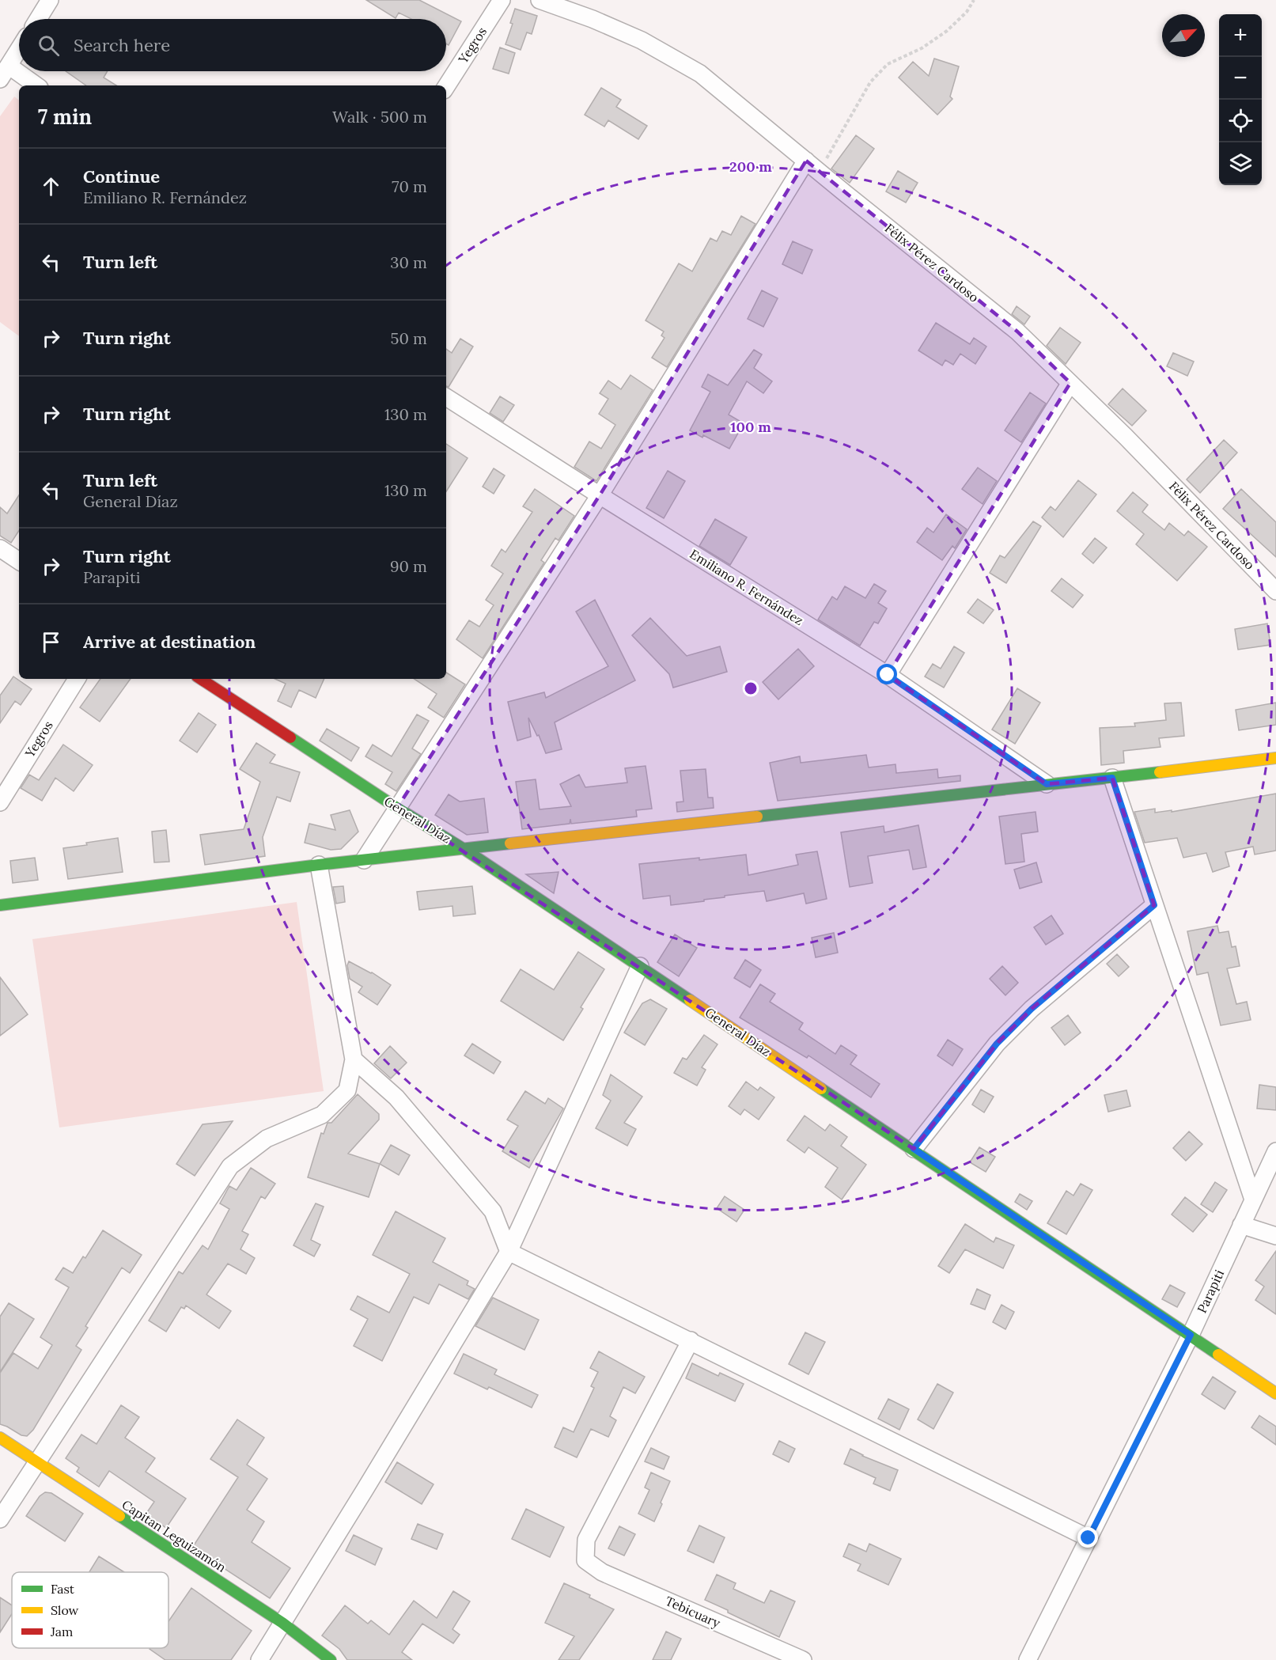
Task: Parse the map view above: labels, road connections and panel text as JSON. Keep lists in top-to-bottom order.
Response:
{
  "streets": {
    "street": [
      "Yegros",
      "Félix Pérez Cardoso",
      "Emiliano R. Fernández",
      "General Díaz",
      "Parapiti",
      "Capitan Leguizamón",
      "Tebicuary"
    ]
  },
  "crossings": [
    ["General Díaz", "Parapiti"]
  ],
  "legend": ["Fast", "Slow", "Jam"],
  "north": "top right",
  "page": {
    "map_buttons": ["+", "−"],
    "search": "Search here",
    "heading": ["7 min", "Walk · 500 m"],
    "list": [
      ["Continue", "Emiliano R. Fernández", "70 m"],
      ["Turn left", "30 m"],
      ["Turn right", "50 m"],
      ["Turn right", "130 m"],
      ["Turn left", "General Díaz", "130 m"],
      ["Turn right", "Parapiti", "90 m"],
      "Arrive at destination"
    ]
  },
  "rings": ["200 m", "100 m"]
}
